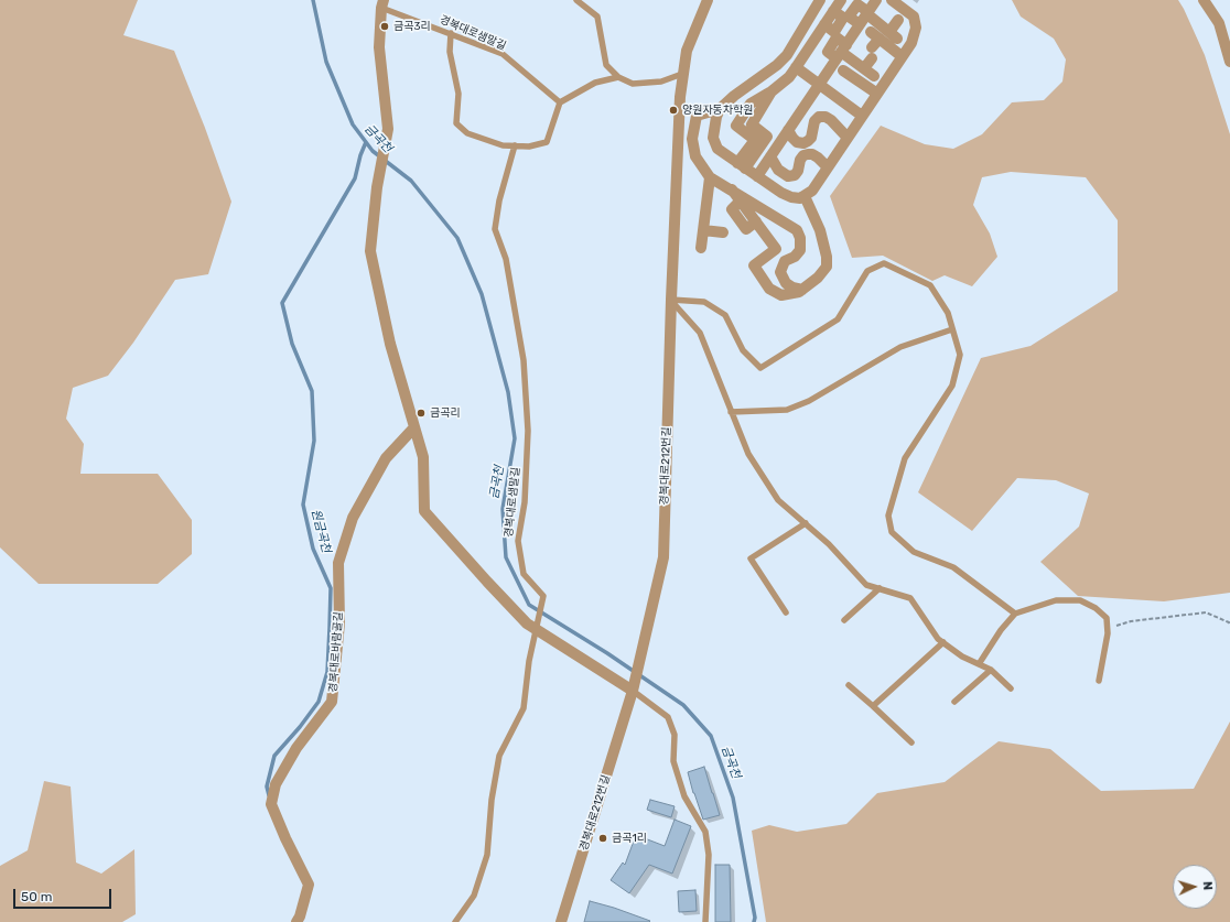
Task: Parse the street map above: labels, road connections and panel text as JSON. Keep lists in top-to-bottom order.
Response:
{
  "streets": {
    "street": ["경복대로212번길", "경복대로바람골길"],
    "lane": ["경복대로샘말길"]
  },
  "water": ["금곡천", "원금곡천"],
  "places": [
    "금곡3리",
    "양원자동차학원",
    "금곡리",
    "금곡1리"
  ],
  "scale_bar": "50 m",
  "north": "right"
}
